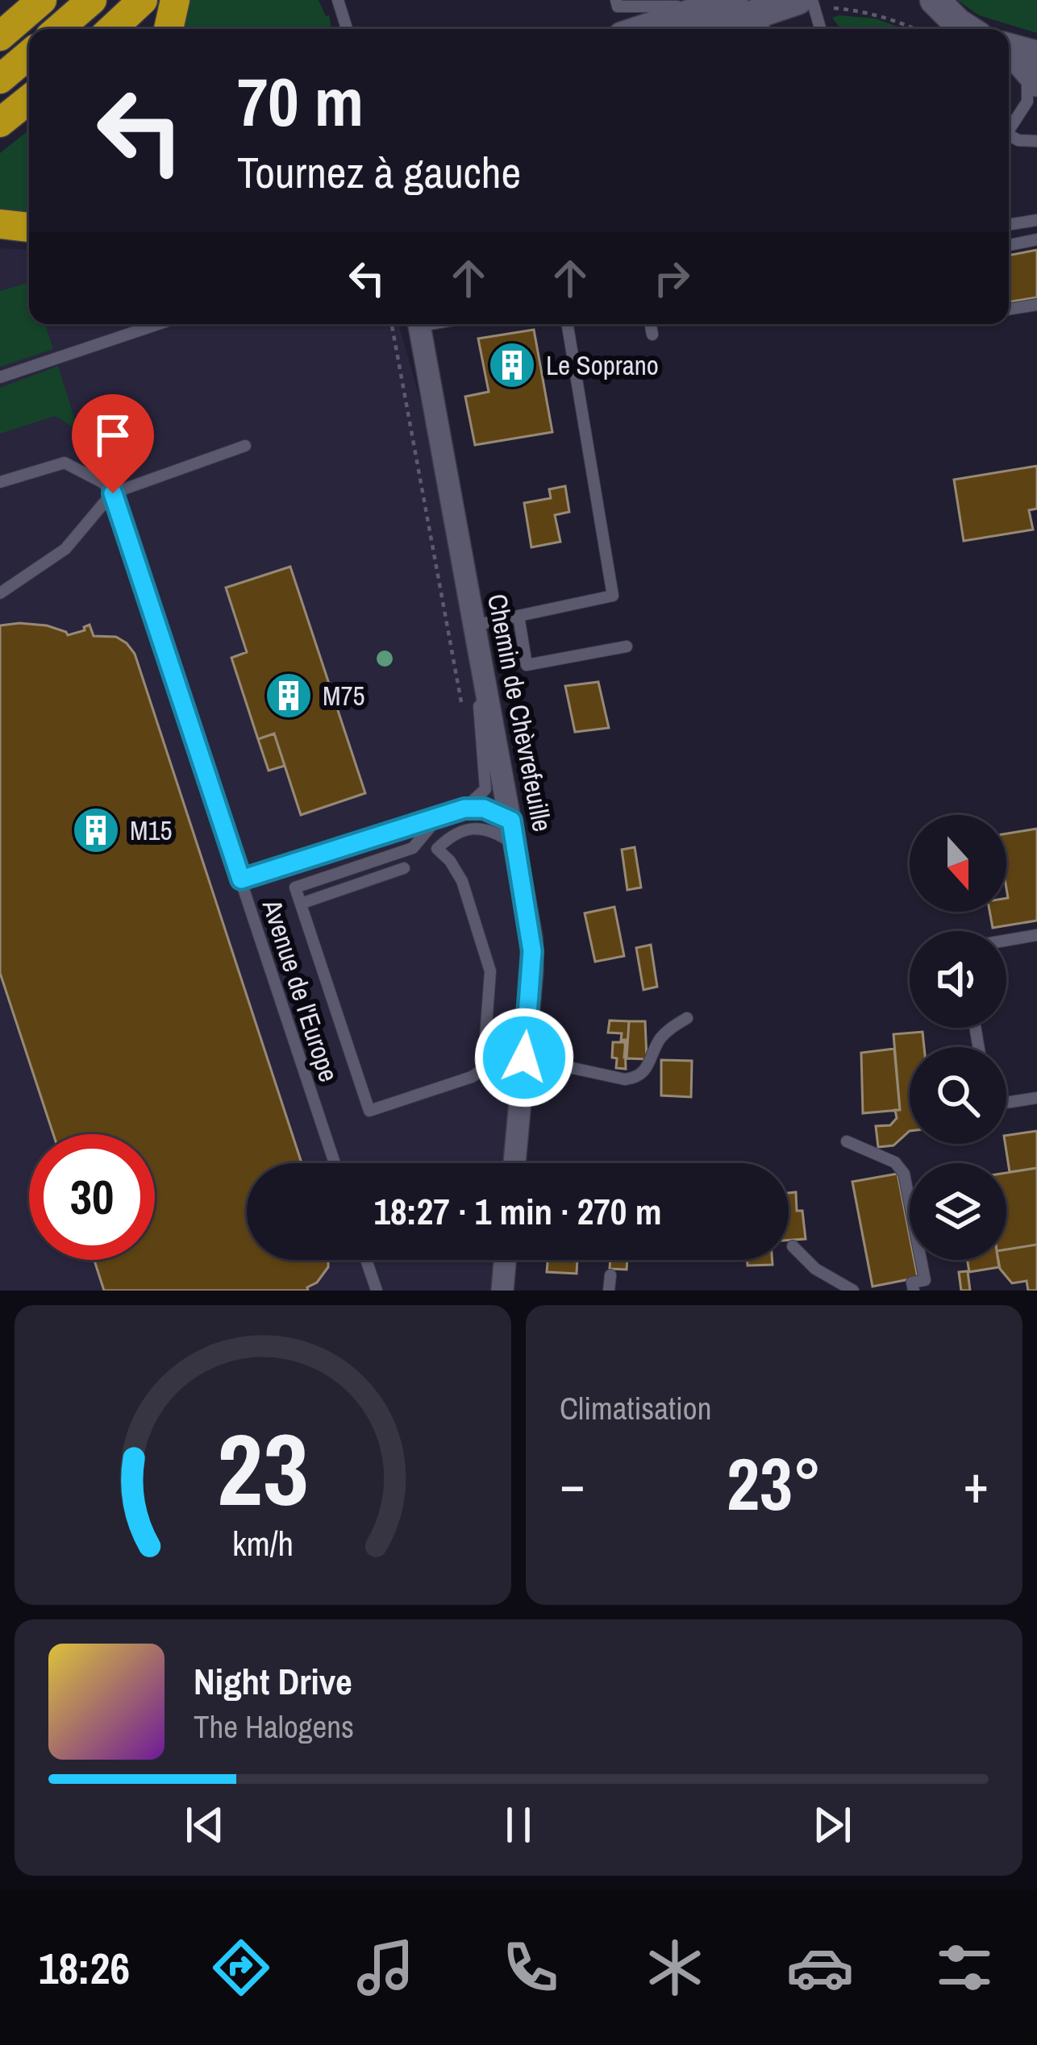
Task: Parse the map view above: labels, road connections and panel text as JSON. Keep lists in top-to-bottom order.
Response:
{
  "streets": {
    "street": ["Chemin de Chèvrefeuille"],
    "lane": ["Avenue de l'Europe"]
  },
  "places": {
    "building": ["Le Soprano", "M75", "M15"]
  },
  "north": "bottom",
  "page": {
    "turn": ["70 m", "Tournez à gauche"],
    "limit": "30",
    "trip": "18:27 · 1 min · 270 m",
    "tile": "Climatisation",
    "heat": ["−", "23°", "+"],
    "song": ["Night Drive", "The Halogens"],
    "tabs": "18:26",
    "gauge": ["23", "km/h"]
  }
}
